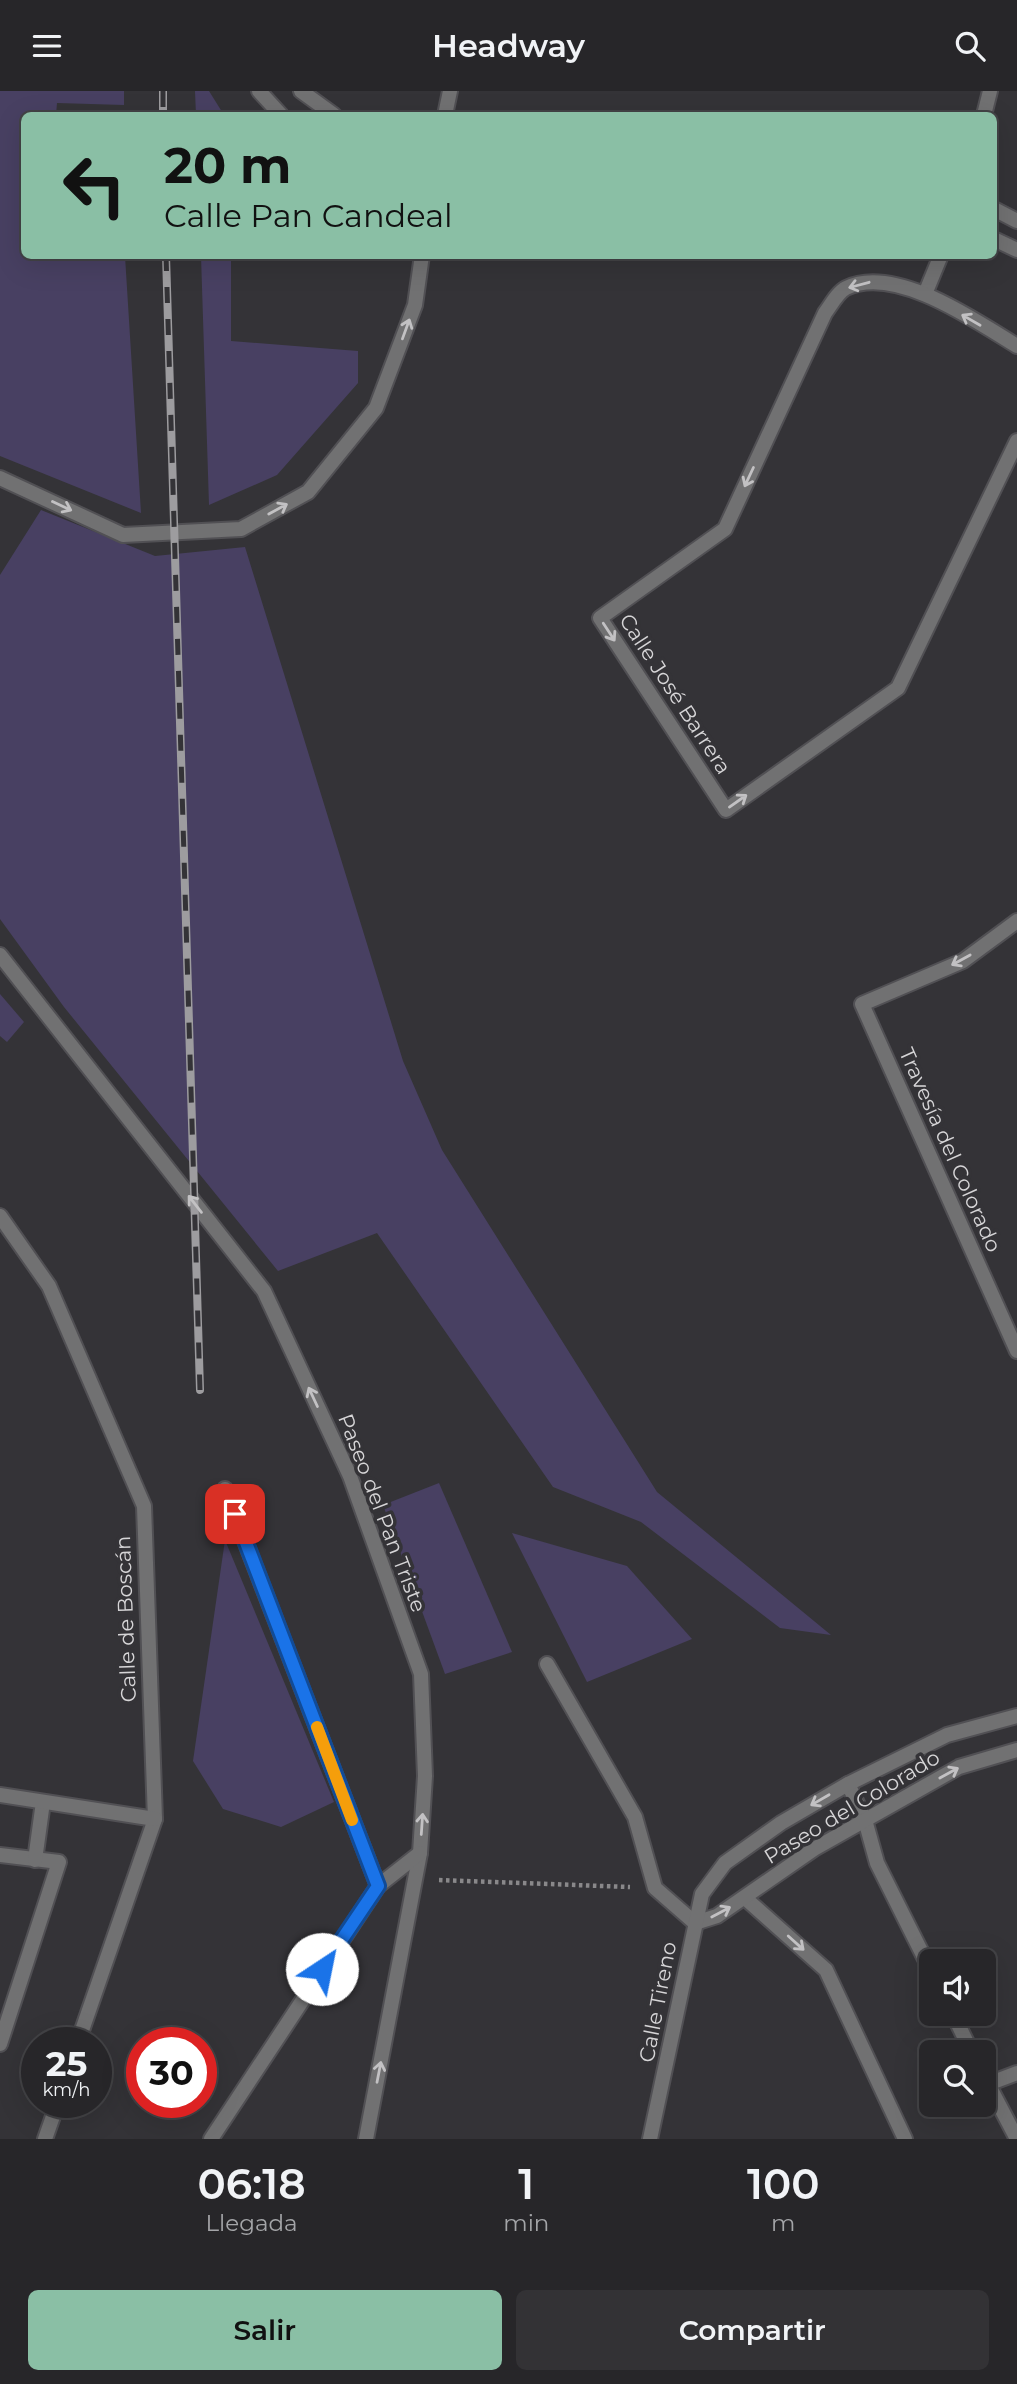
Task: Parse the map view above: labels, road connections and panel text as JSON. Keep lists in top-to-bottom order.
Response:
{
  "streets": {
    "street": [
      "Calle José Barrera",
      "Travesía del Colorado",
      "Paseo del Pan Triste",
      "Calle de Boscán",
      "Paseo del Colorado",
      "Calle Tireno"
    ]
  },
  "crossings": [
    ["Paseo del Colorado", "Calle Tireno"]
  ],
  "page": {
    "header": "Headway",
    "turn": ["20 m", "Calle Pan Candeal"],
    "speed": "25 km/h",
    "limit": "30",
    "eta": [
      "06:18",
      "Llegada",
      "1",
      "min",
      "100",
      "m"
    ],
    "buttons": ["Salir", "Compartir"]
  }
}
